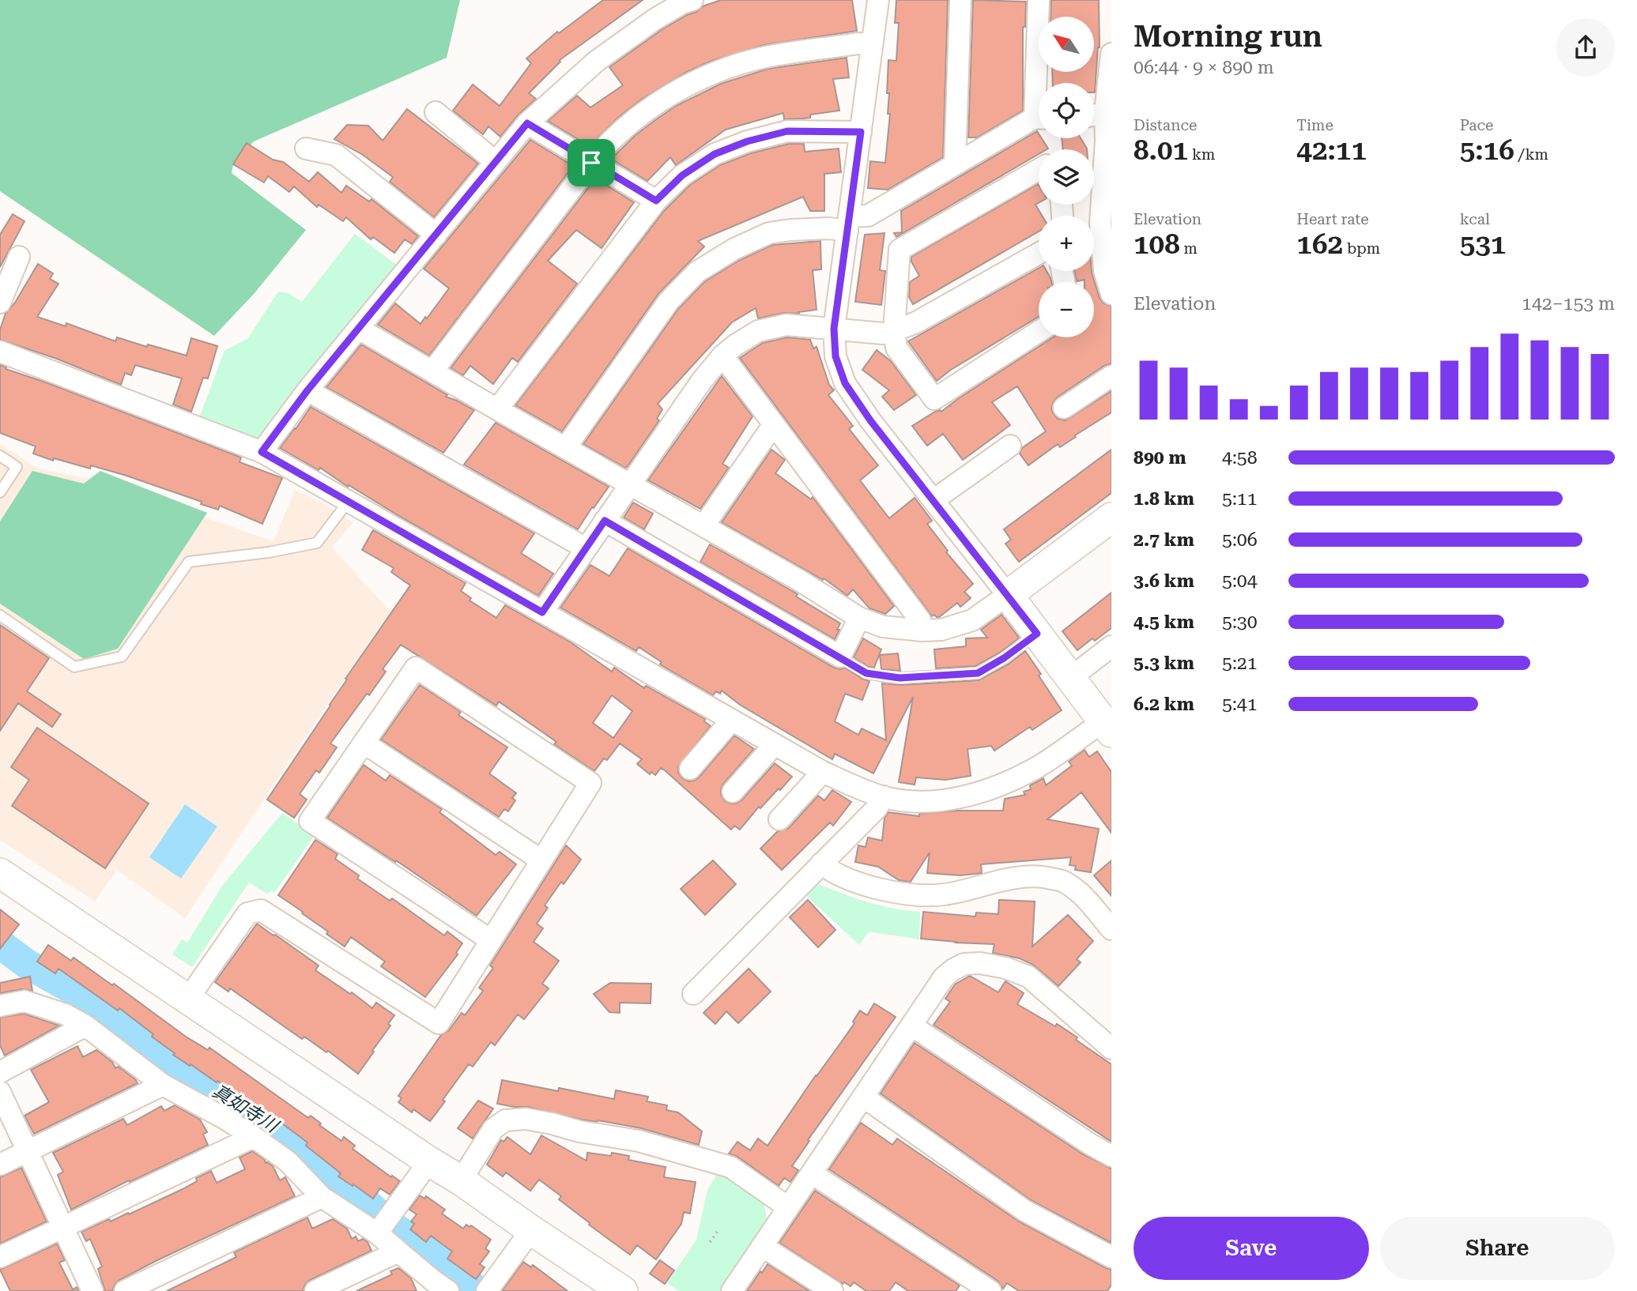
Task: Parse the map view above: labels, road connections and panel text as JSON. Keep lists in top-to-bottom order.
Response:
{
  "water": ["真如寺川"],
  "north": "top left",
  "page": {
    "heading": ["Morning run", "06:44 · 9 × 890 m"],
    "map_buttons": ["+", "−"],
    "stats": [
      ["Distance", "8.01 km"],
      ["Time", "42:11"],
      ["Pace", "5:16 /km"],
      ["Elevation", "108 m"],
      ["Heart rate", "162 bpm"],
      ["kcal", "531"]
    ],
    "chart": ["Elevation", "142–153 m"],
    "list": [
      {
        "name": "890 m",
        "note": "4:58"
      },
      {
        "name": "1.8 km",
        "note": "5:11"
      },
      {
        "name": "2.7 km",
        "note": "5:06"
      },
      {
        "name": "3.6 km",
        "note": "5:04"
      },
      {
        "name": "4.5 km",
        "note": "5:30"
      },
      {
        "name": "5.3 km",
        "note": "5:21"
      },
      {
        "name": "6.2 km",
        "note": "5:41"
      }
    ],
    "buttons": ["Save", "Share"]
  }
}
